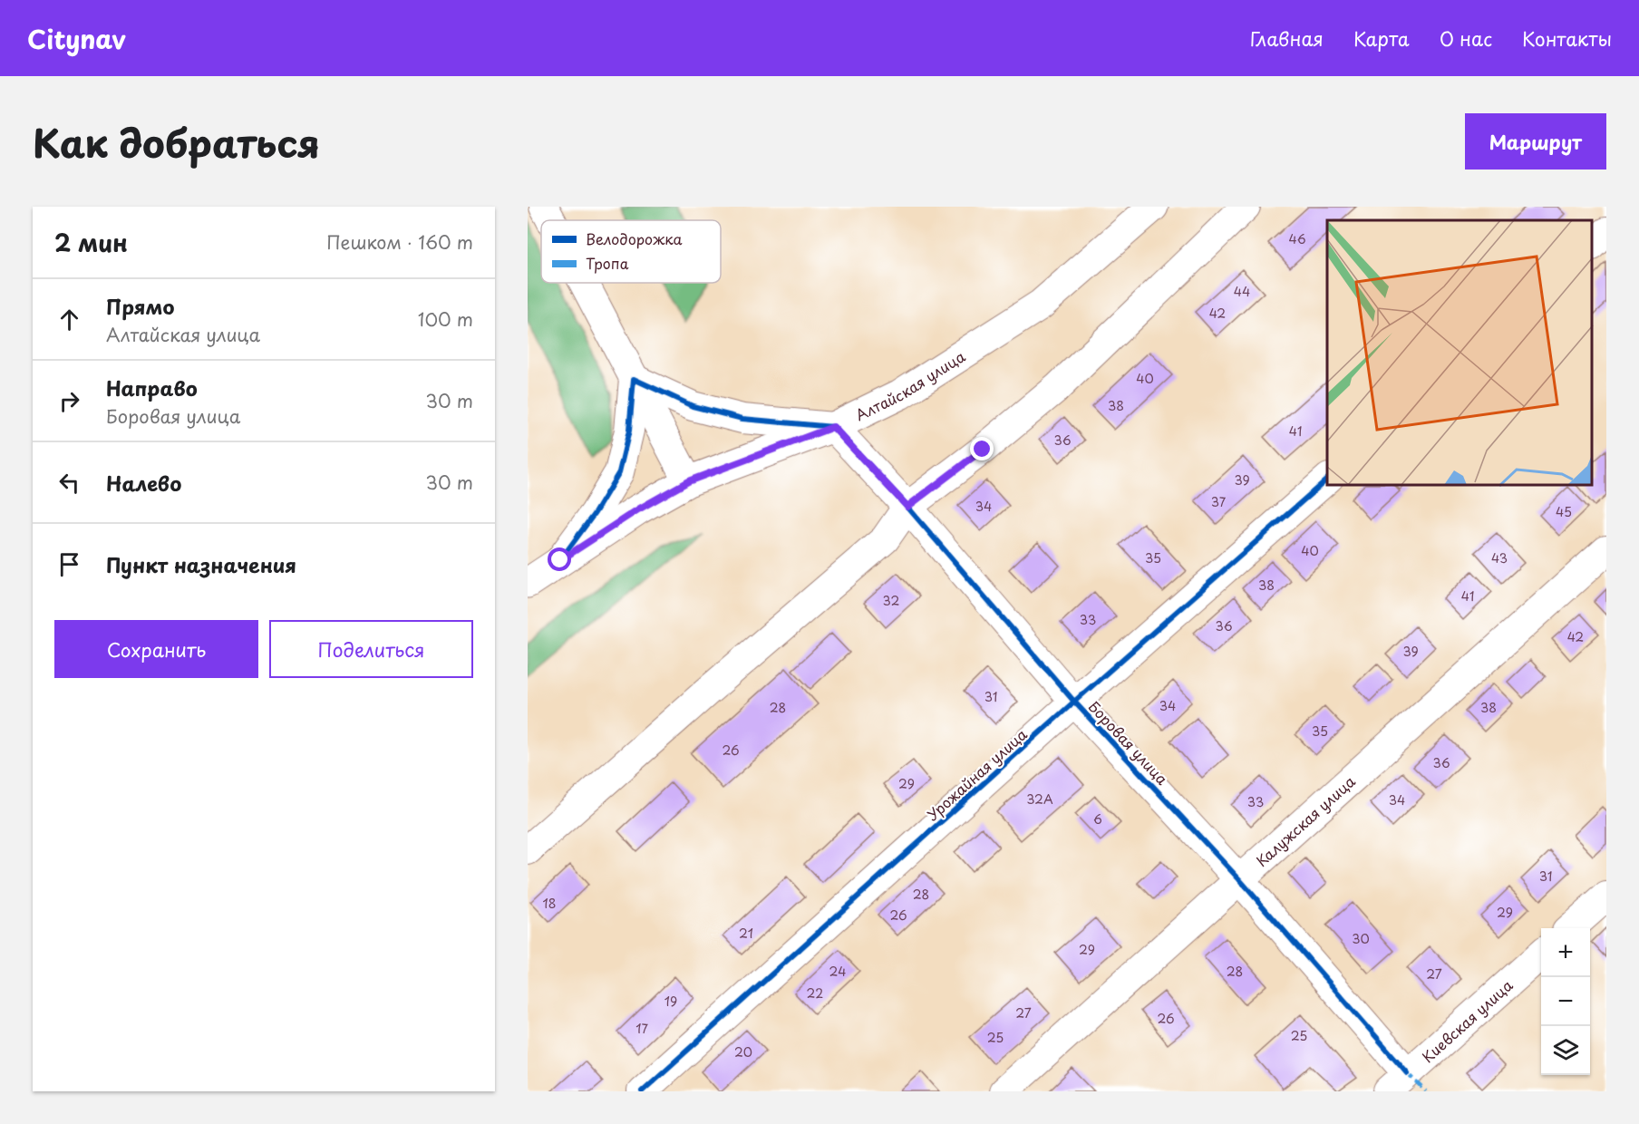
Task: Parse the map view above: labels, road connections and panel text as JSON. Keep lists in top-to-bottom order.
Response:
{
  "streets": {
    "main road": ["Алтайская улица"],
    "street": [
      "Боровая улица",
      "Урожайная улица",
      "Калужская улица",
      "Киевская улица"
    ]
  },
  "crossings": [
    ["Алтайская улица", "Боровая улица"],
    ["Боровая улица", "Урожайная улица"],
    ["Боровая улица", "Калужская улица"],
    ["Боровая улица", "Киевская улица"]
  ],
  "house_numbers": [
    "46",
    "44",
    "42",
    "40",
    "38",
    "41",
    "36",
    "39",
    "37",
    "34",
    "45",
    "40",
    "35",
    "43",
    "38",
    "41",
    "32",
    "33",
    "36",
    "42",
    "39",
    "31",
    "34",
    "28",
    "38",
    "35",
    "26",
    "36",
    "29",
    "32А",
    "34",
    "33",
    "6",
    "31",
    "28",
    "18",
    "29",
    "26",
    "21",
    "30",
    "29",
    "24",
    "28",
    "27",
    "22",
    "19",
    "27",
    "26",
    "17",
    "25",
    "25",
    "20"
  ],
  "legend": ["Велодорожка", "Тропа"],
  "page": {
    "header": "Citynav",
    "nav": [
      "Главная",
      "Карта",
      "О нас",
      "Контакты"
    ],
    "title": "Как добраться",
    "buttons": [
      "Маршрут",
      ["Сохранить", "Поделиться"]
    ],
    "heading": ["2 мин", "Пешком · 160 m"],
    "list": [
      ["Прямо", "Алтайская улица", "100 m"],
      ["Направо", "Боровая улица", "30 m"],
      ["Налево", "30 m"],
      "Пункт назначения"
    ],
    "map_buttons": ["+", "−"]
  }
}
